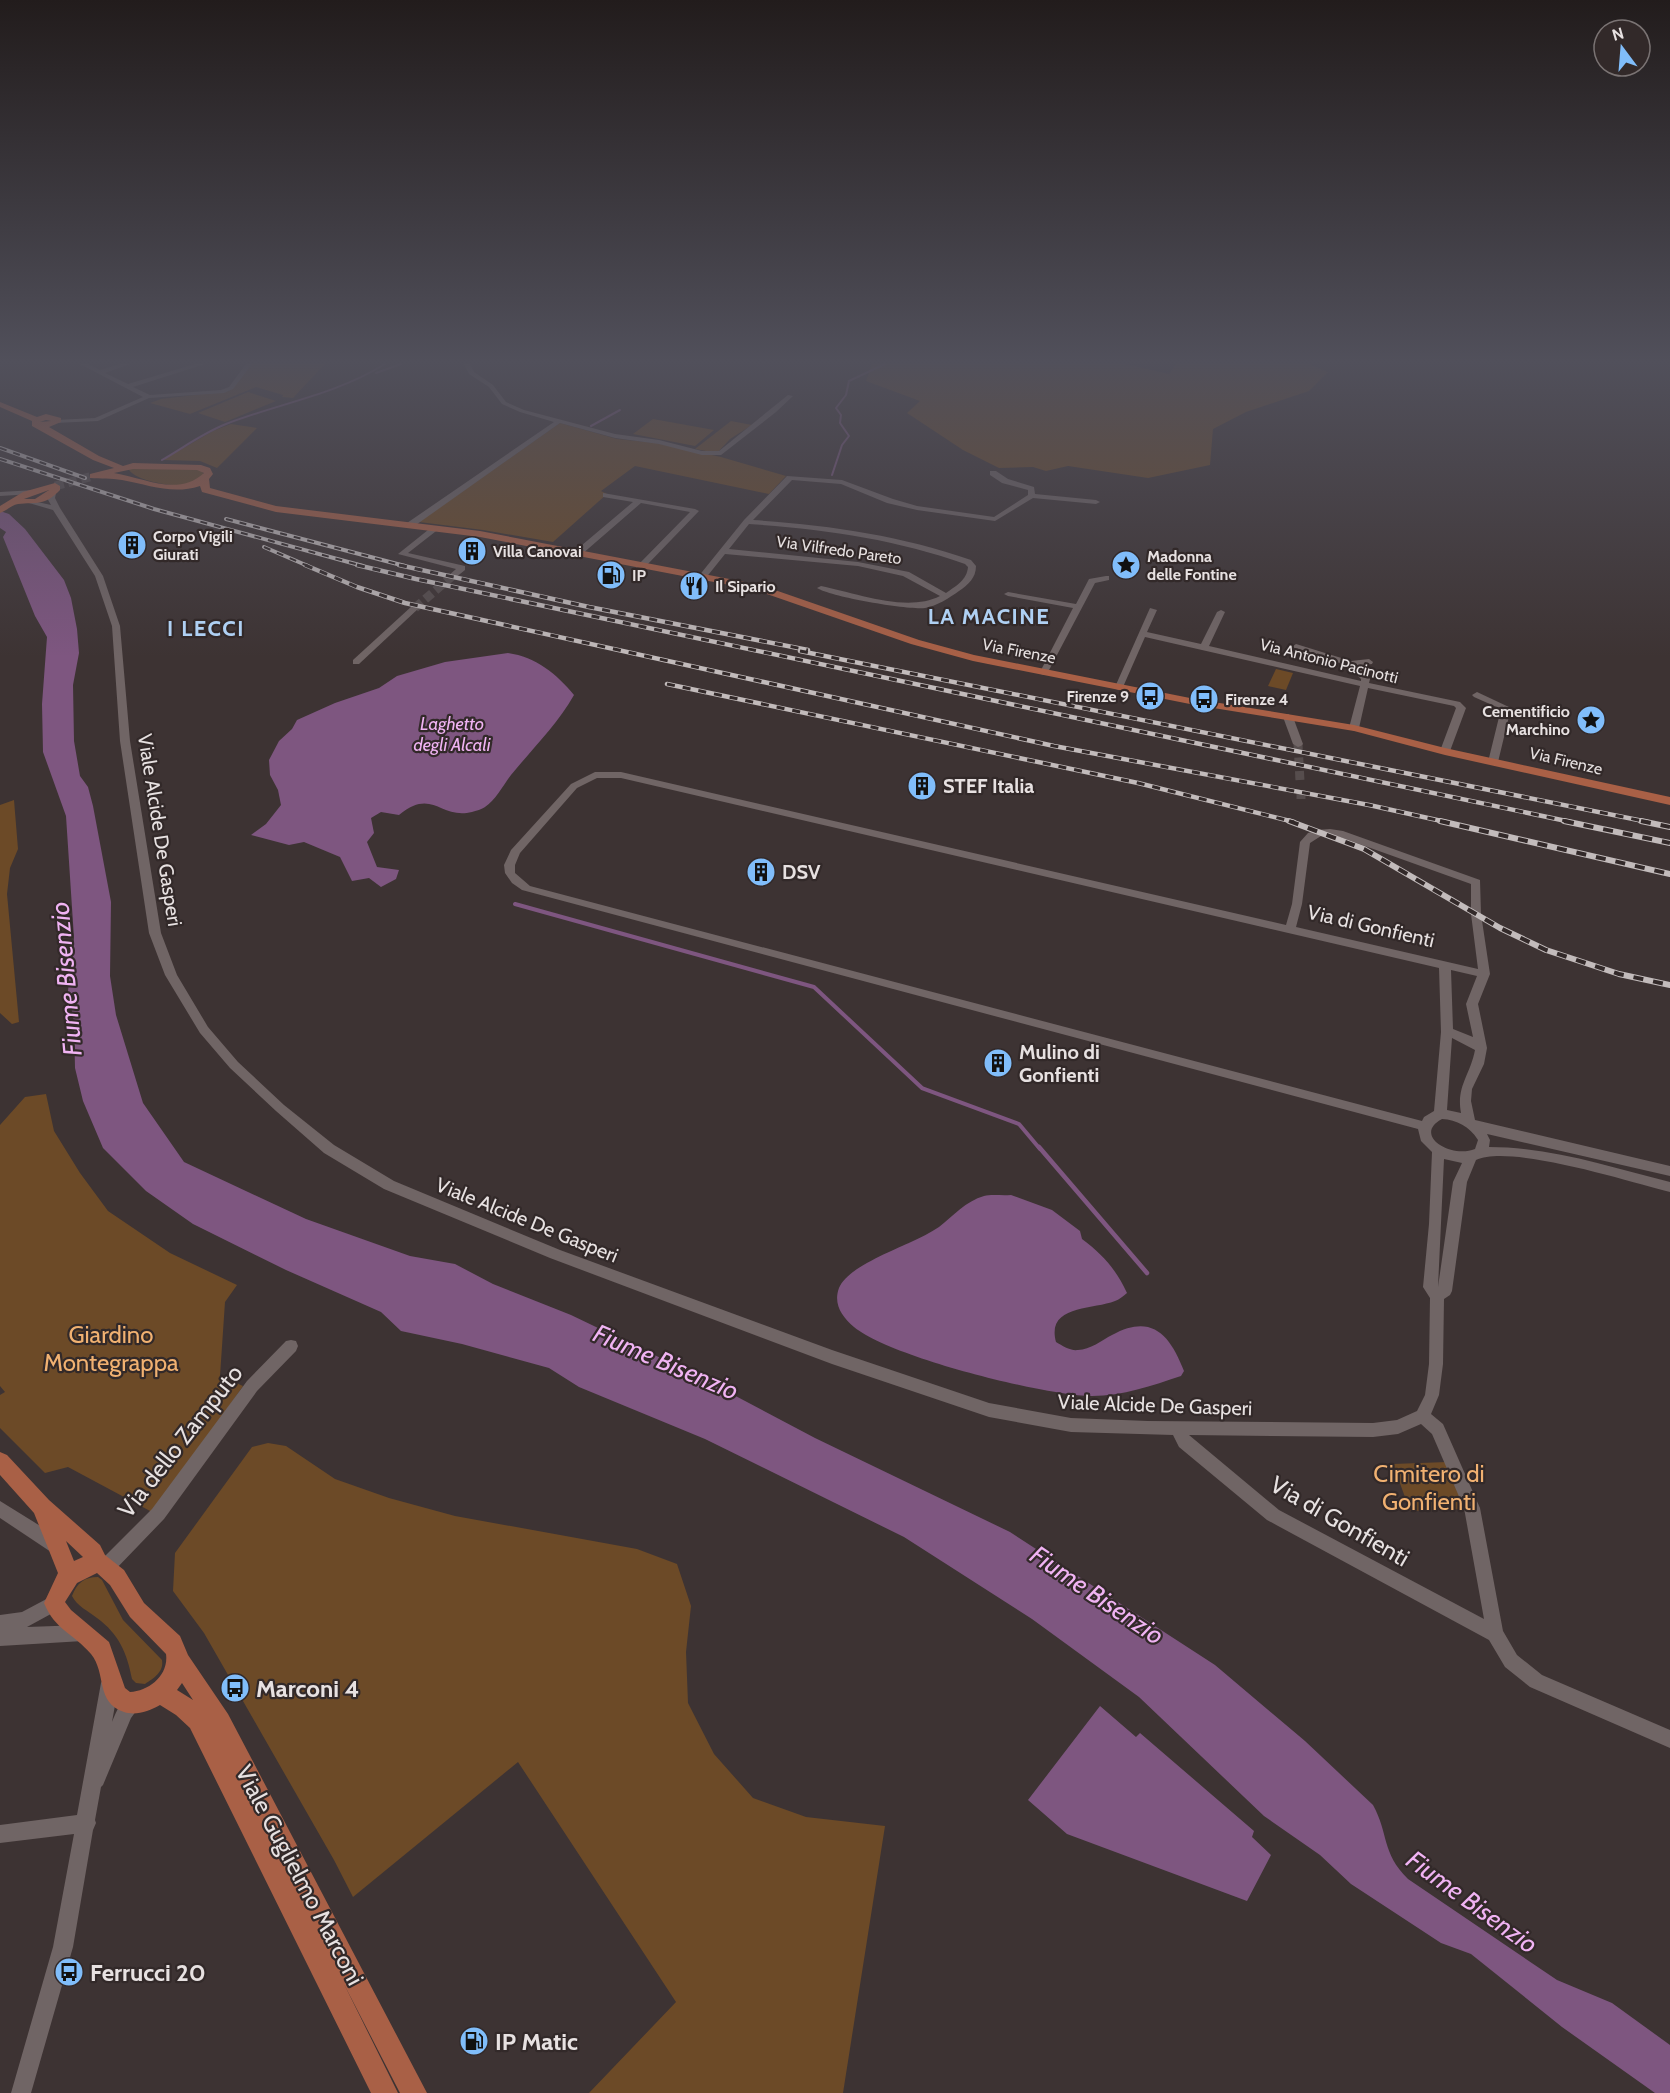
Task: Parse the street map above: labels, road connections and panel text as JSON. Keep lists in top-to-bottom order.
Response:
{
  "streets": {
    "main road": ["Via Firenze", "Viale Guglielmo Marconi"],
    "street": [
      "Via Vilfredo Pareto",
      "Via Antonio Pacinotti",
      "Viale Alcide De Gasperi",
      "Via di Gonfienti",
      "Via dello Zamputo"
    ]
  },
  "crossings": [
    ["Via Firenze", "Via Antonio Pacinotti"],
    ["Viale Alcide De Gasperi", "Via di Gonfienti"],
    ["Via dello Zamputo", "Viale Guglielmo Marconi"]
  ],
  "districts": ["LA MACINE", "I LECCI"],
  "water": ["Laghetto degli Alcali", "Fiume Bisenzio"],
  "parks": ["Giardino Montegrappa", "Cimitero di Gonfienti"],
  "places": {
    "building": [
      "Corpo Vigili Giurati",
      "Villa Canovai",
      "STEF Italia",
      "DSV",
      "Mulino di Gonfienti"
    ],
    "place": ["Madonna delle Fontine", "Cementificio Marchino"],
    "fuel station": ["IP", "IP Matic"],
    "restaurant": ["Il Sipario"],
    "bus stop": [
      "Firenze 9",
      "Firenze 4",
      "Marconi 4",
      "Ferrucci 20"
    ]
  },
  "north": "top"
}
